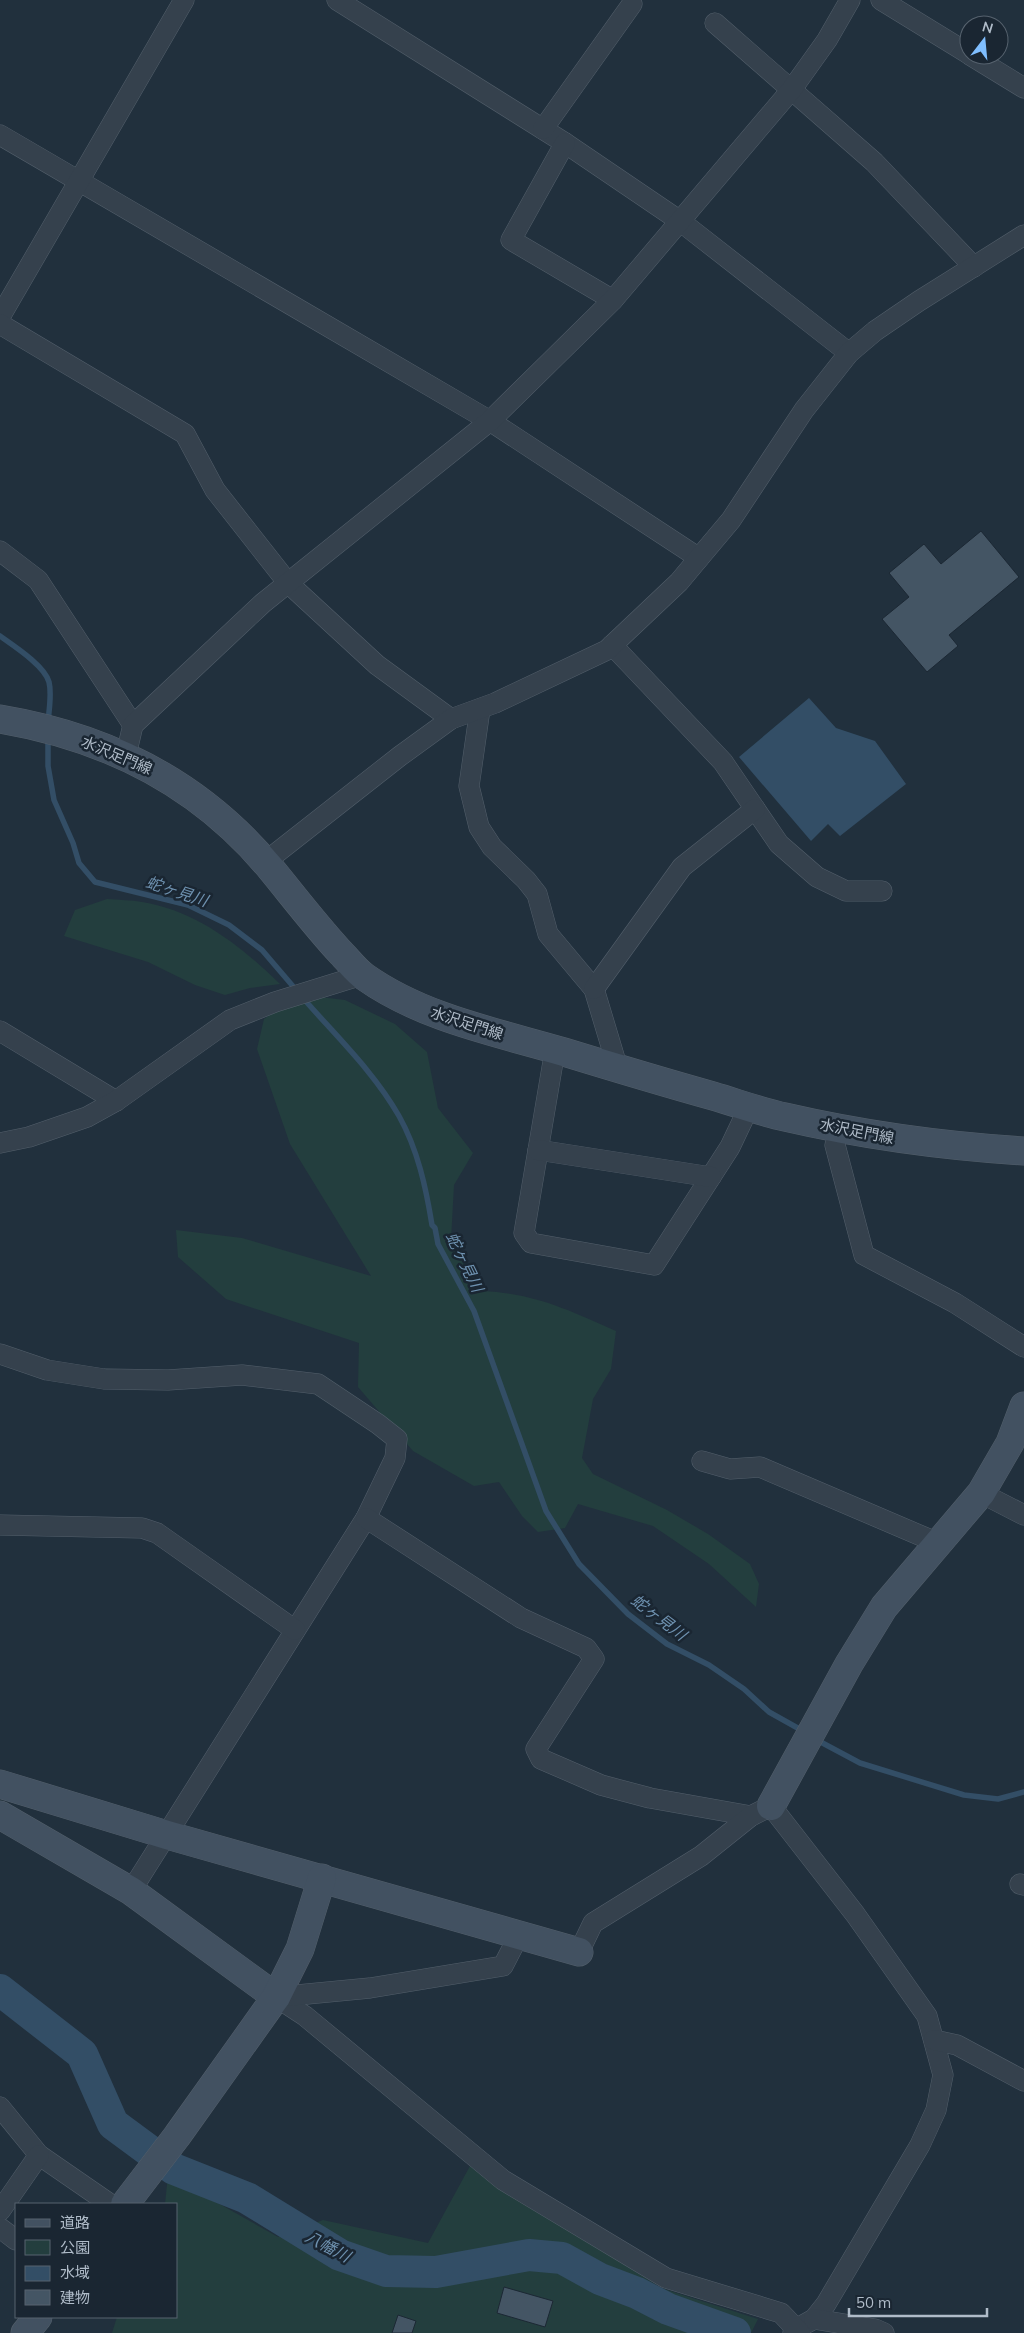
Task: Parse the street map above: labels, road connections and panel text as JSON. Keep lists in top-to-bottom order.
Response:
{
  "streets": {
    "street": ["水沢足門線"]
  },
  "water": ["蛇ヶ見川", "八幡川"],
  "legend": [
    "道路",
    "公園",
    "水域",
    "建物"
  ],
  "scale_bar": "50 m",
  "north": "top"
}
